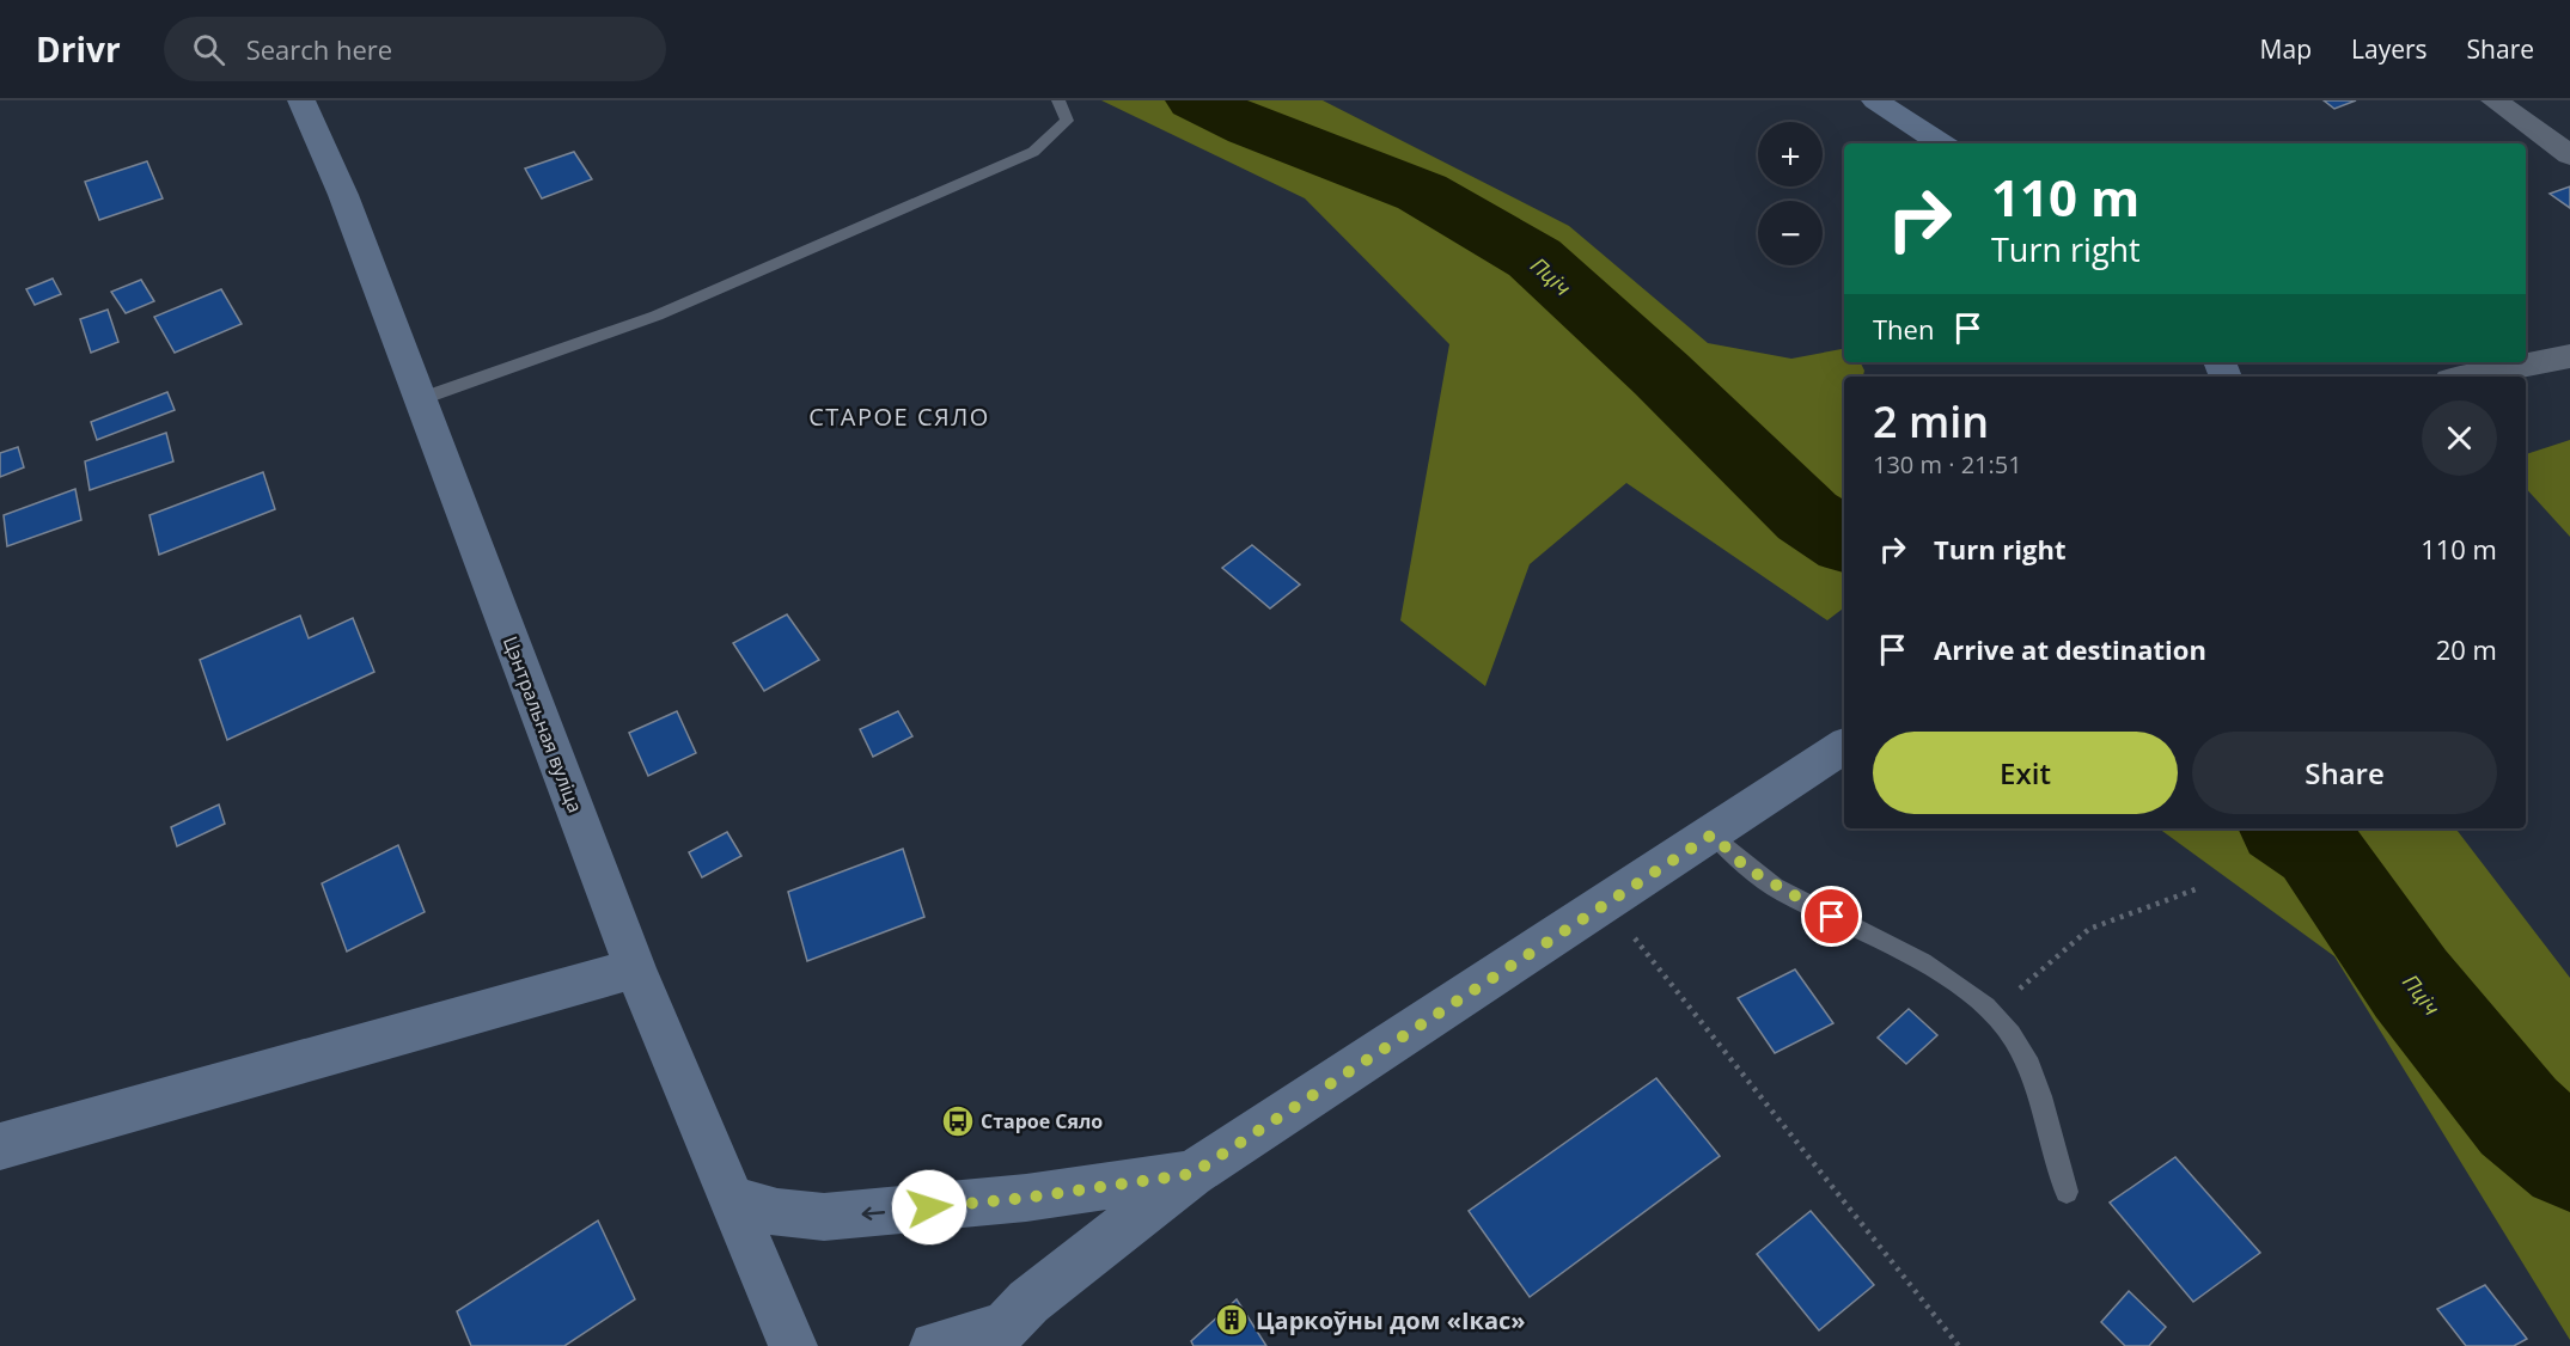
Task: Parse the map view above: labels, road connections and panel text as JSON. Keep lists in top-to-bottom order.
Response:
{
  "streets": {
    "street": ["Цэнтральная вуліца"]
  },
  "districts": ["СТАРОЕ СЯЛО"],
  "water": ["Пціч"],
  "places": {
    "bus stop": ["Старое Сяло"],
    "building": ["Царкоўны дом «Ікас»"]
  },
  "page": {
    "header": "Drivr",
    "search": "Search here",
    "nav": ["Map", "Layers", "Share"],
    "map_buttons": ["+", "−"],
    "turn": ["110 m", "Turn right"],
    "then": "Then",
    "heading": ["2 min", "130 m · 21:51"],
    "list": [
      {
        "name": "Turn right",
        "value": "110 m"
      },
      {
        "name": "Arrive at destination",
        "value": "20 m"
      }
    ],
    "buttons": ["Exit", "Share"]
  }
}
